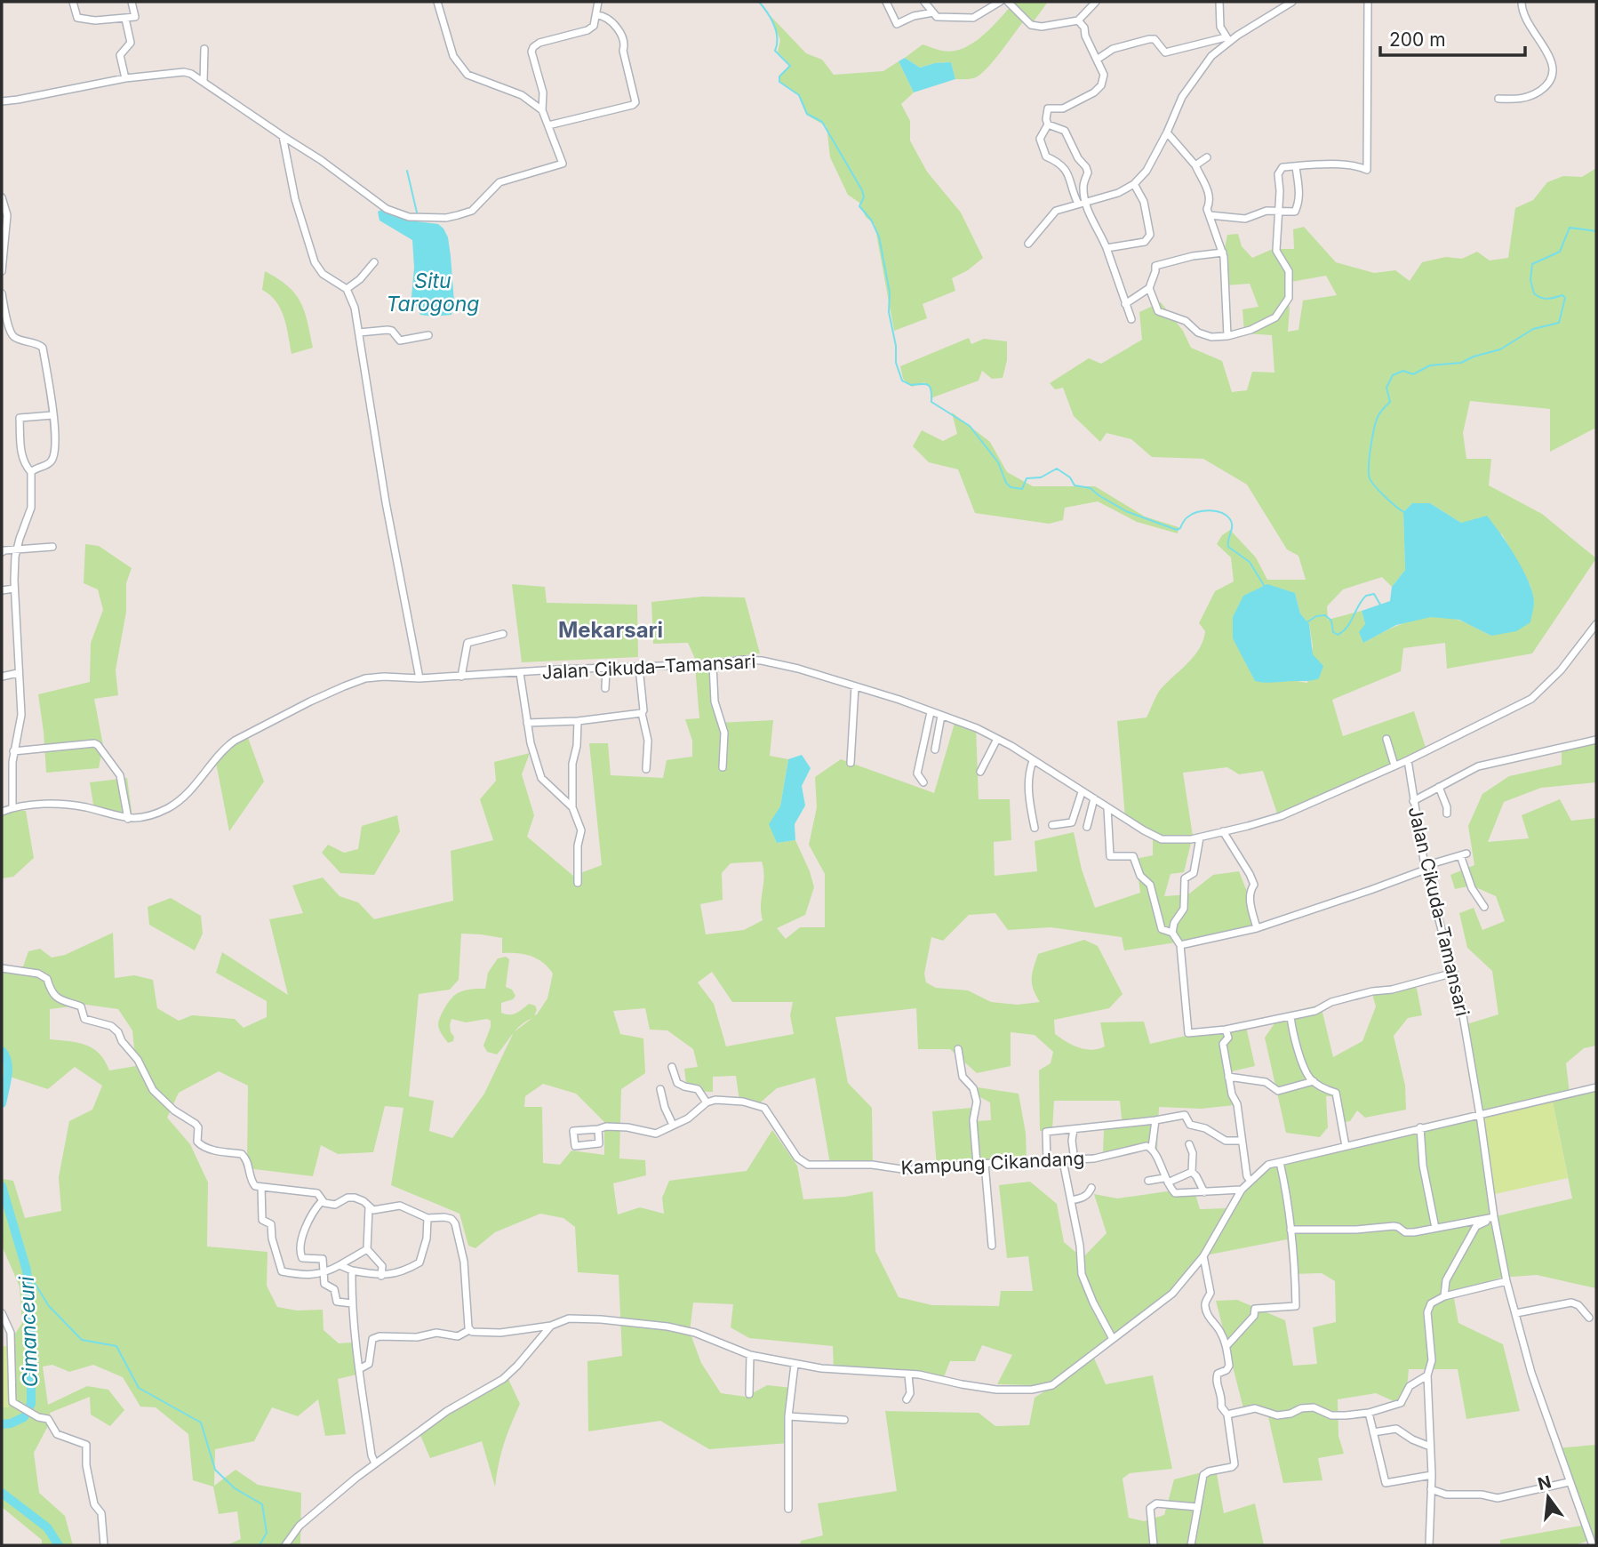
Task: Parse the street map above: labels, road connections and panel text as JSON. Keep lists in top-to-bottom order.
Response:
{
  "streets": {
    "street": ["Jalan Cikuda–Tamansari", "Kampung Cikandang"]
  },
  "districts": ["Mekarsari"],
  "water": ["Situ Tarogong", "Cimanceuri"],
  "scale_bar": "200 m",
  "north": "top"
}
